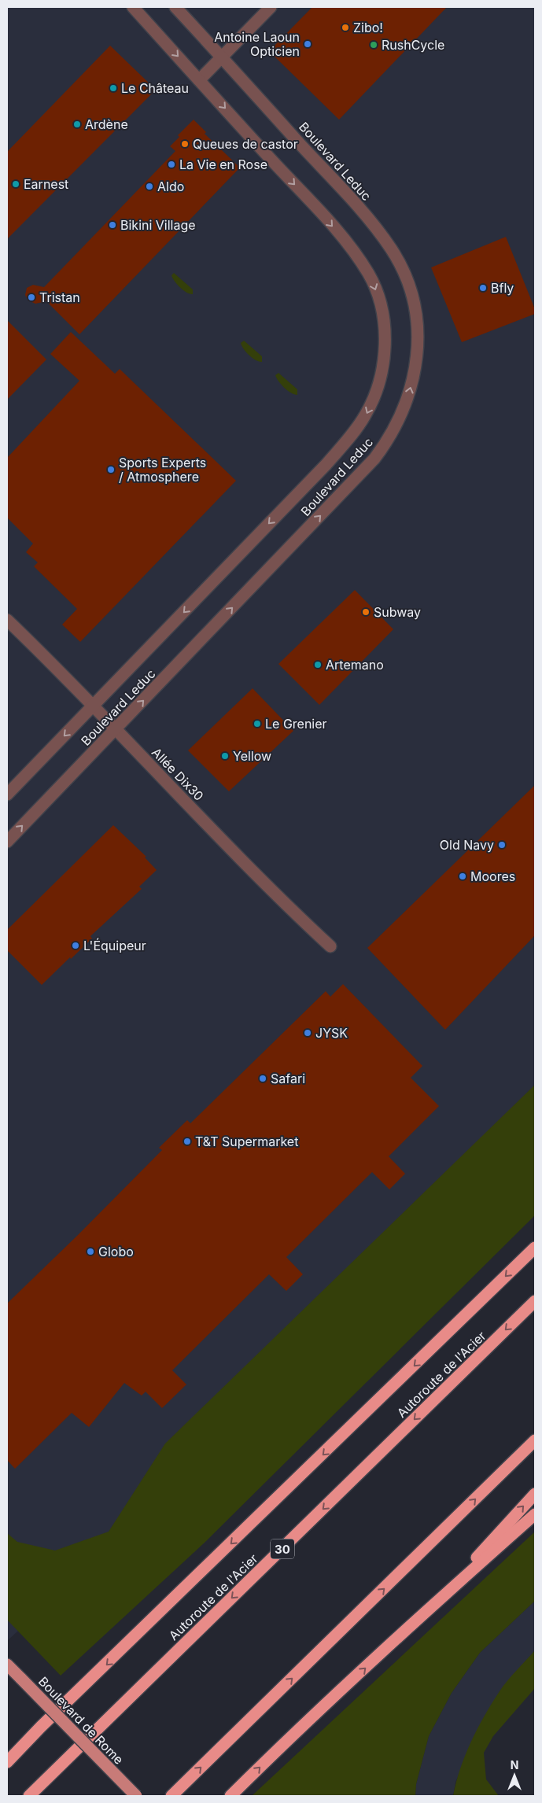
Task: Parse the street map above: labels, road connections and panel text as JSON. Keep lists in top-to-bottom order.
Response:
{
  "streets": {
    "highway": ["Autoroute de l'Acier", "30"],
    "main road": ["Boulevard de Rome"],
    "street": ["Boulevard Leduc", "Allée Dix30"]
  },
  "crossings": [
    ["Boulevard Leduc", "Allée Dix30"]
  ],
  "places": [
    "Zibo!",
    "Antoine Laoun Opticien",
    "RushCycle",
    "Le Château",
    "Ardène",
    "Queues de castor",
    "La Vie en Rose",
    "Earnest",
    "Aldo",
    "Bikini Village",
    "Bfly",
    "Tristan",
    "Sports Experts / Atmosphere",
    "Subway",
    "Artemano",
    "Le Grenier",
    "Yellow",
    "Old Navy",
    "Moores",
    "L'Équipeur",
    "JYSK",
    "Safari",
    "T&T Supermarket",
    "Globo"
  ],
  "north": "top"
}
